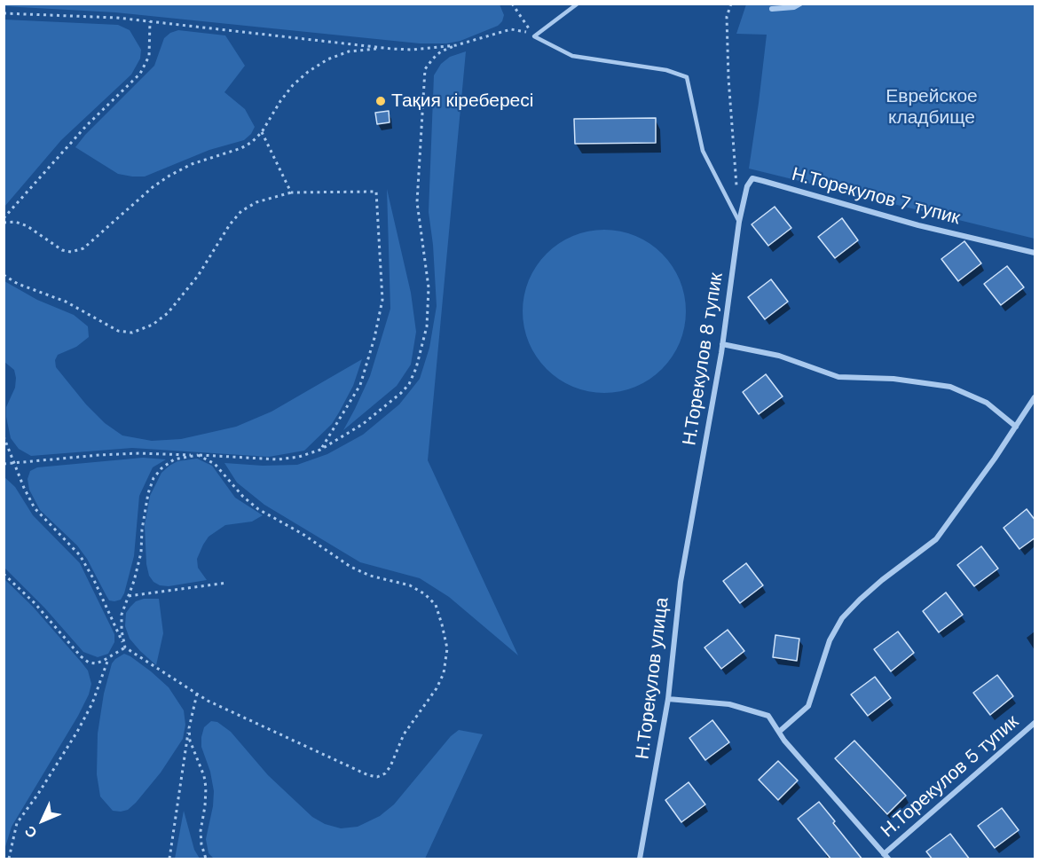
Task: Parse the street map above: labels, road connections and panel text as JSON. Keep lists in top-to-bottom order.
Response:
{
  "streets": {
    "street": [
      "Н.Торекулов 7 тупик",
      "Н.Торекулов 8 тупик",
      "Н.Торекулов улица",
      "Н.Торекулов 5 тупик"
    ]
  },
  "crossings": [
    ["Н.Торекулов 7 тупик", "Н.Торекулов 8 тупик"],
    ["Н.Торекулов 8 тупик", "Н.Торекулов улица"]
  ],
  "parks": ["Еврейское кладбище"],
  "places": ["Тақия кіребересі"],
  "north": "bottom left"
}
